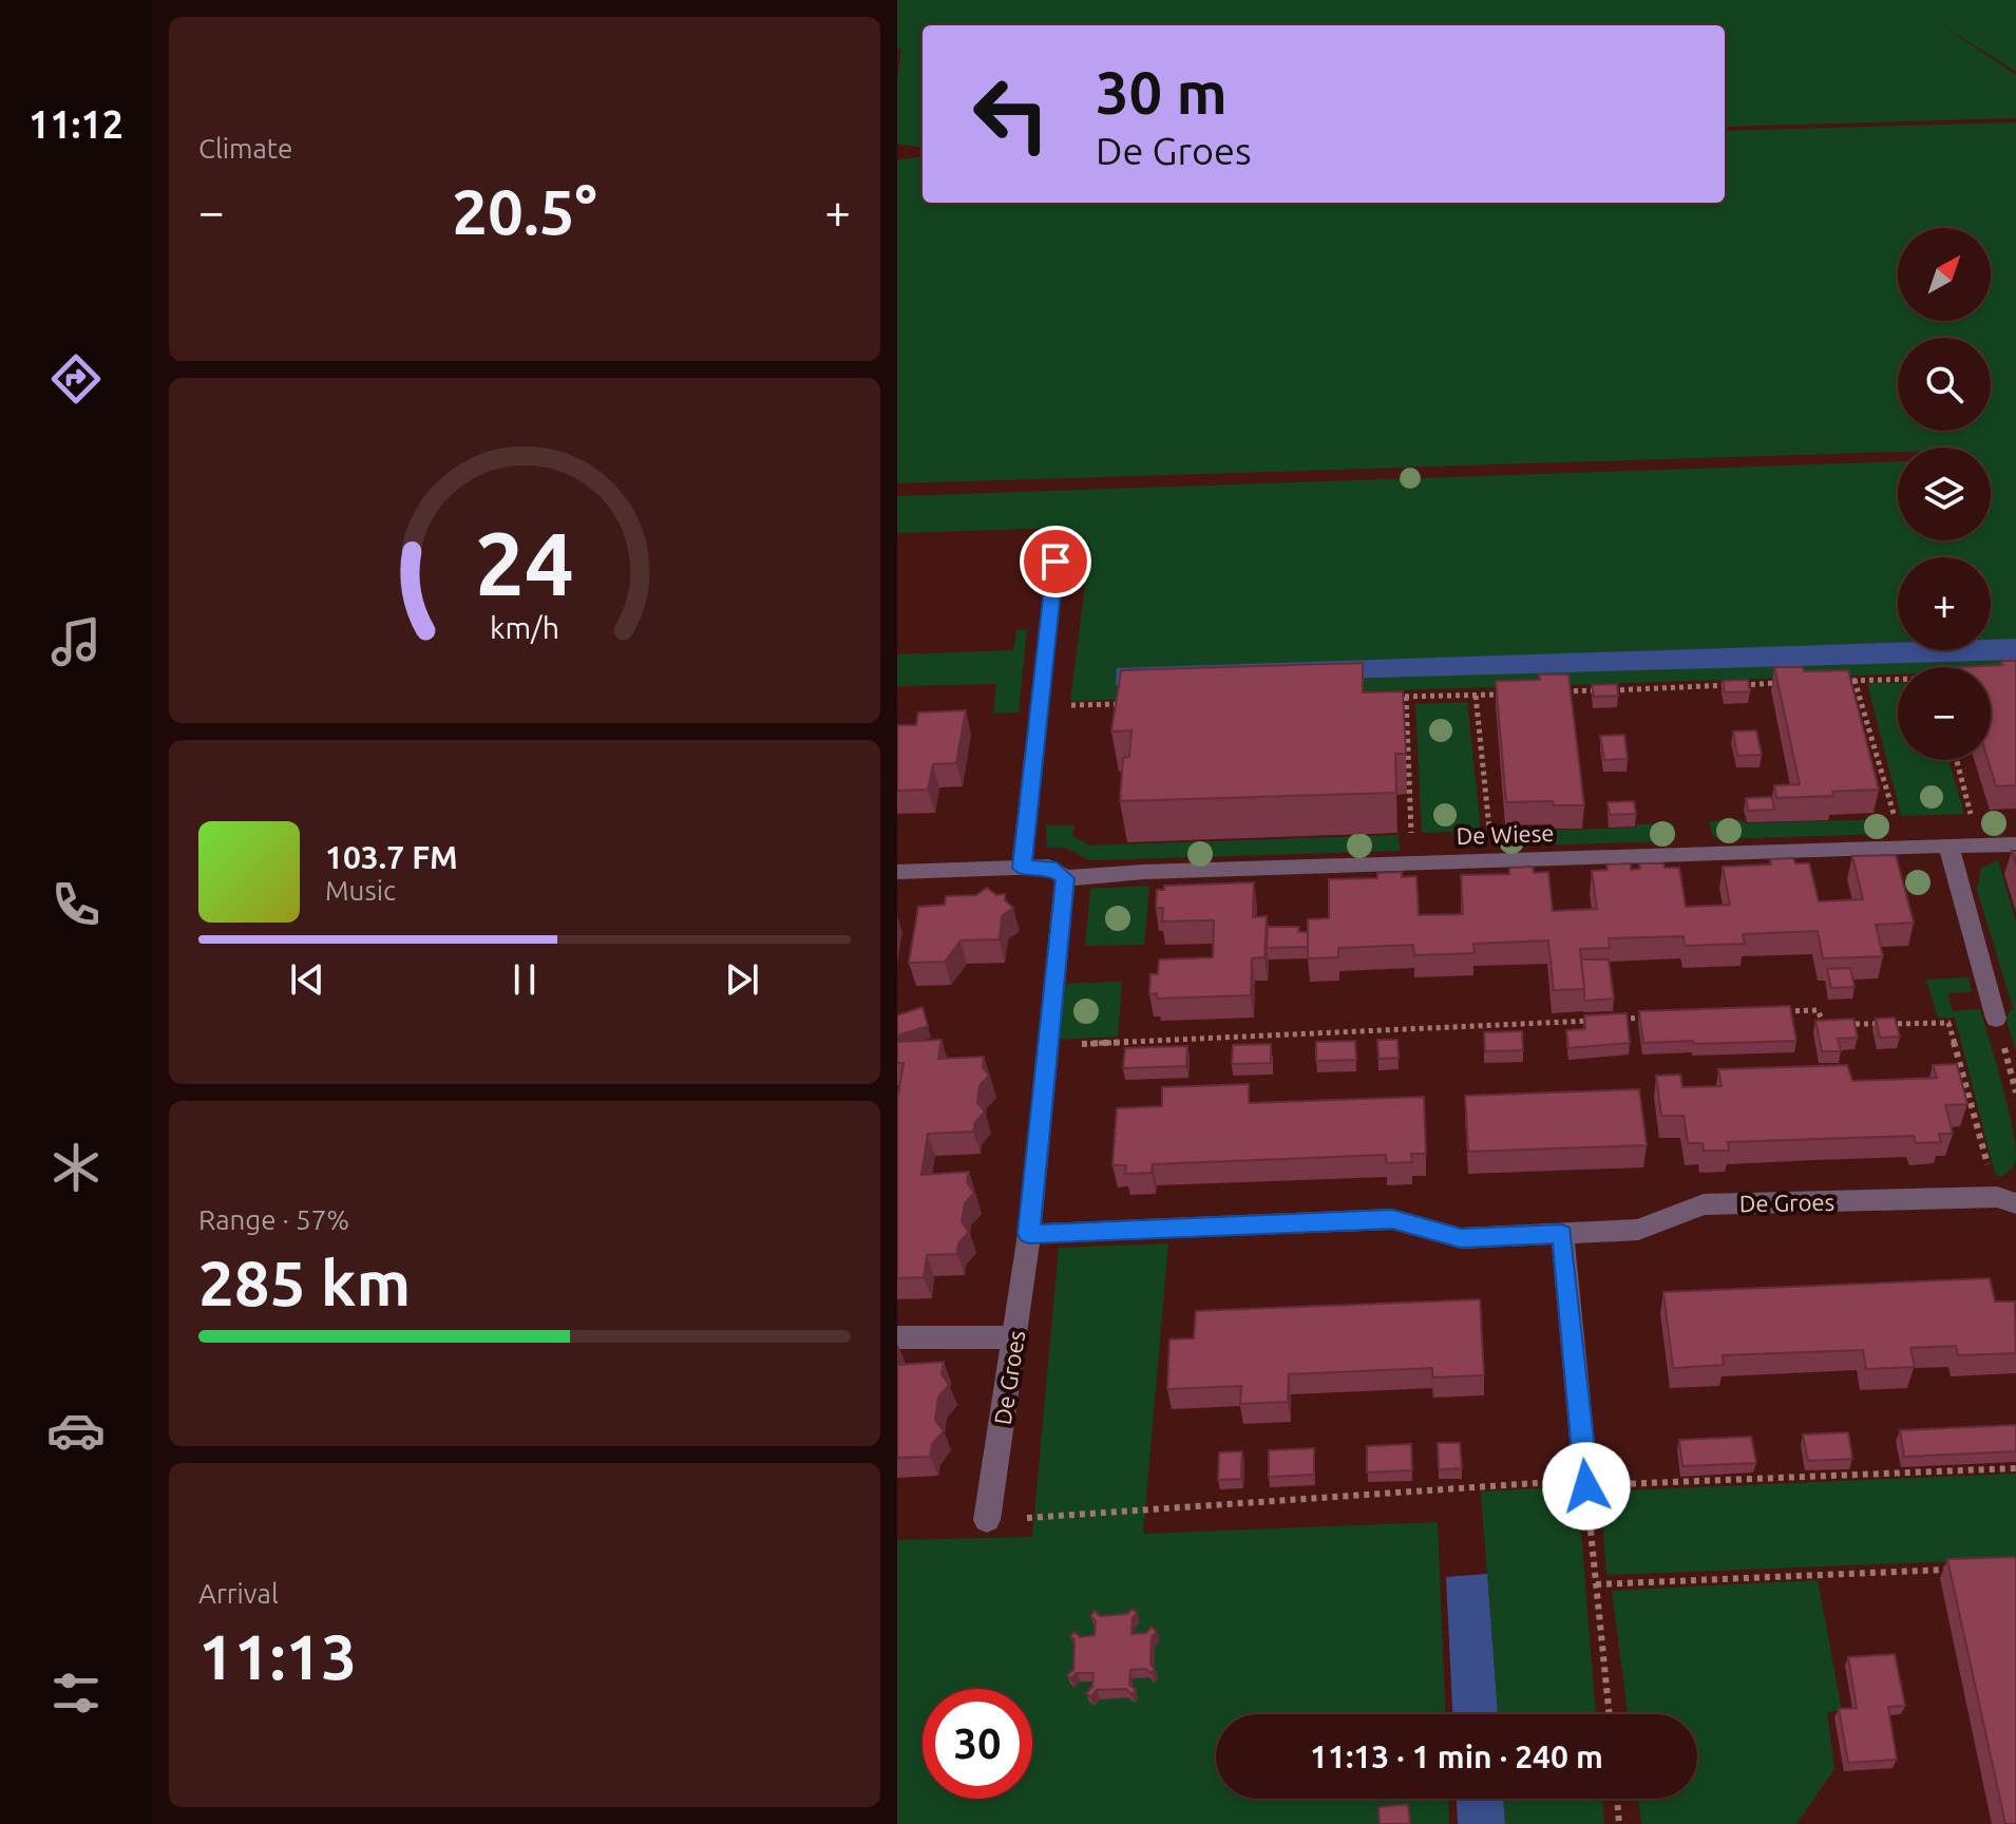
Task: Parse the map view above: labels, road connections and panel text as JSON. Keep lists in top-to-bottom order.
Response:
{
  "streets": {
    "street": ["De Wiese", "De Groes"]
  },
  "crossings": [
    ["De Wiese", "De Groes"]
  ],
  "north": "top right",
  "page": {
    "tabs": "11:12",
    "tile": [
      "Climate",
      ["Range · 57%", "285 km"],
      ["Arrival", "11:13"]
    ],
    "turn": ["30 m", "De Groes"],
    "heat": ["−", "20.5°", "+"],
    "map_buttons": ["+", "−"],
    "song": ["103.7 FM", "Music"],
    "limit": "30",
    "trip": "11:13 · 1 min · 240 m",
    "gauge": ["24", "km/h"]
  }
}
